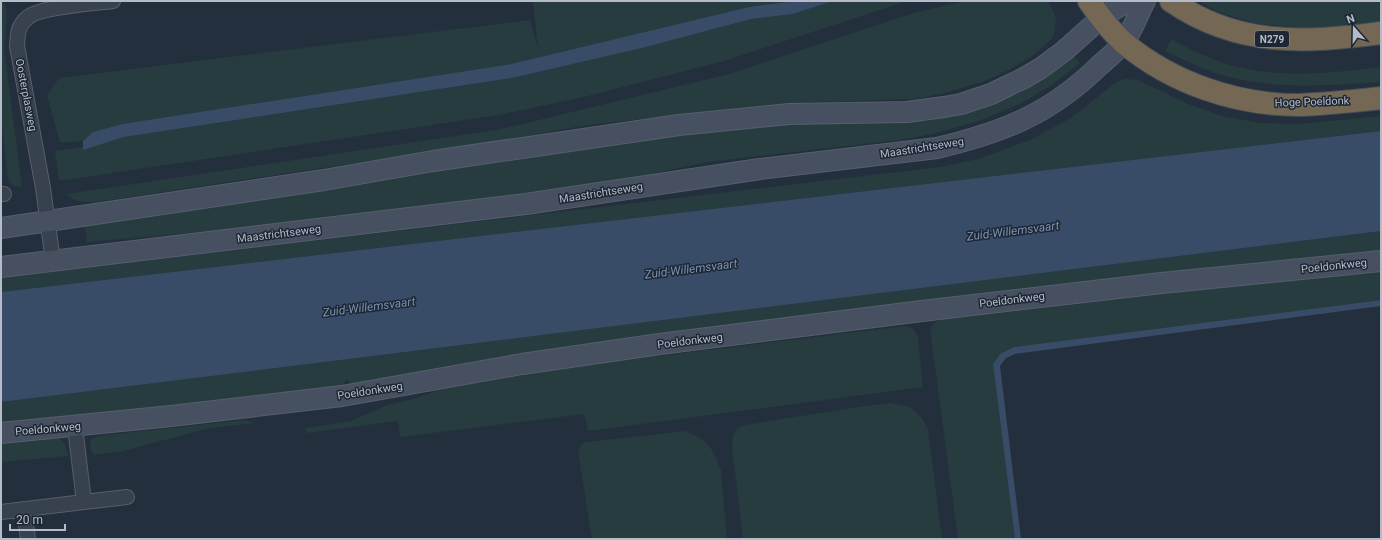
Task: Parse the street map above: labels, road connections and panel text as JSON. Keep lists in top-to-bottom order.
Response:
{
  "streets": {
    "highway": ["N279", "Hoge Poeldonk"],
    "main road": ["Maastrichtseweg", "Poeldonkweg"],
    "street": ["Oosterplasweg"]
  },
  "crossings": [
    ["Oosterplasweg", "Maastrichtseweg"],
    ["Hoge Poeldonk", "Maastrichtseweg"]
  ],
  "water": ["Zuid-Willemsvaart"],
  "scale_bar": "20 m",
  "north": "top"
}
